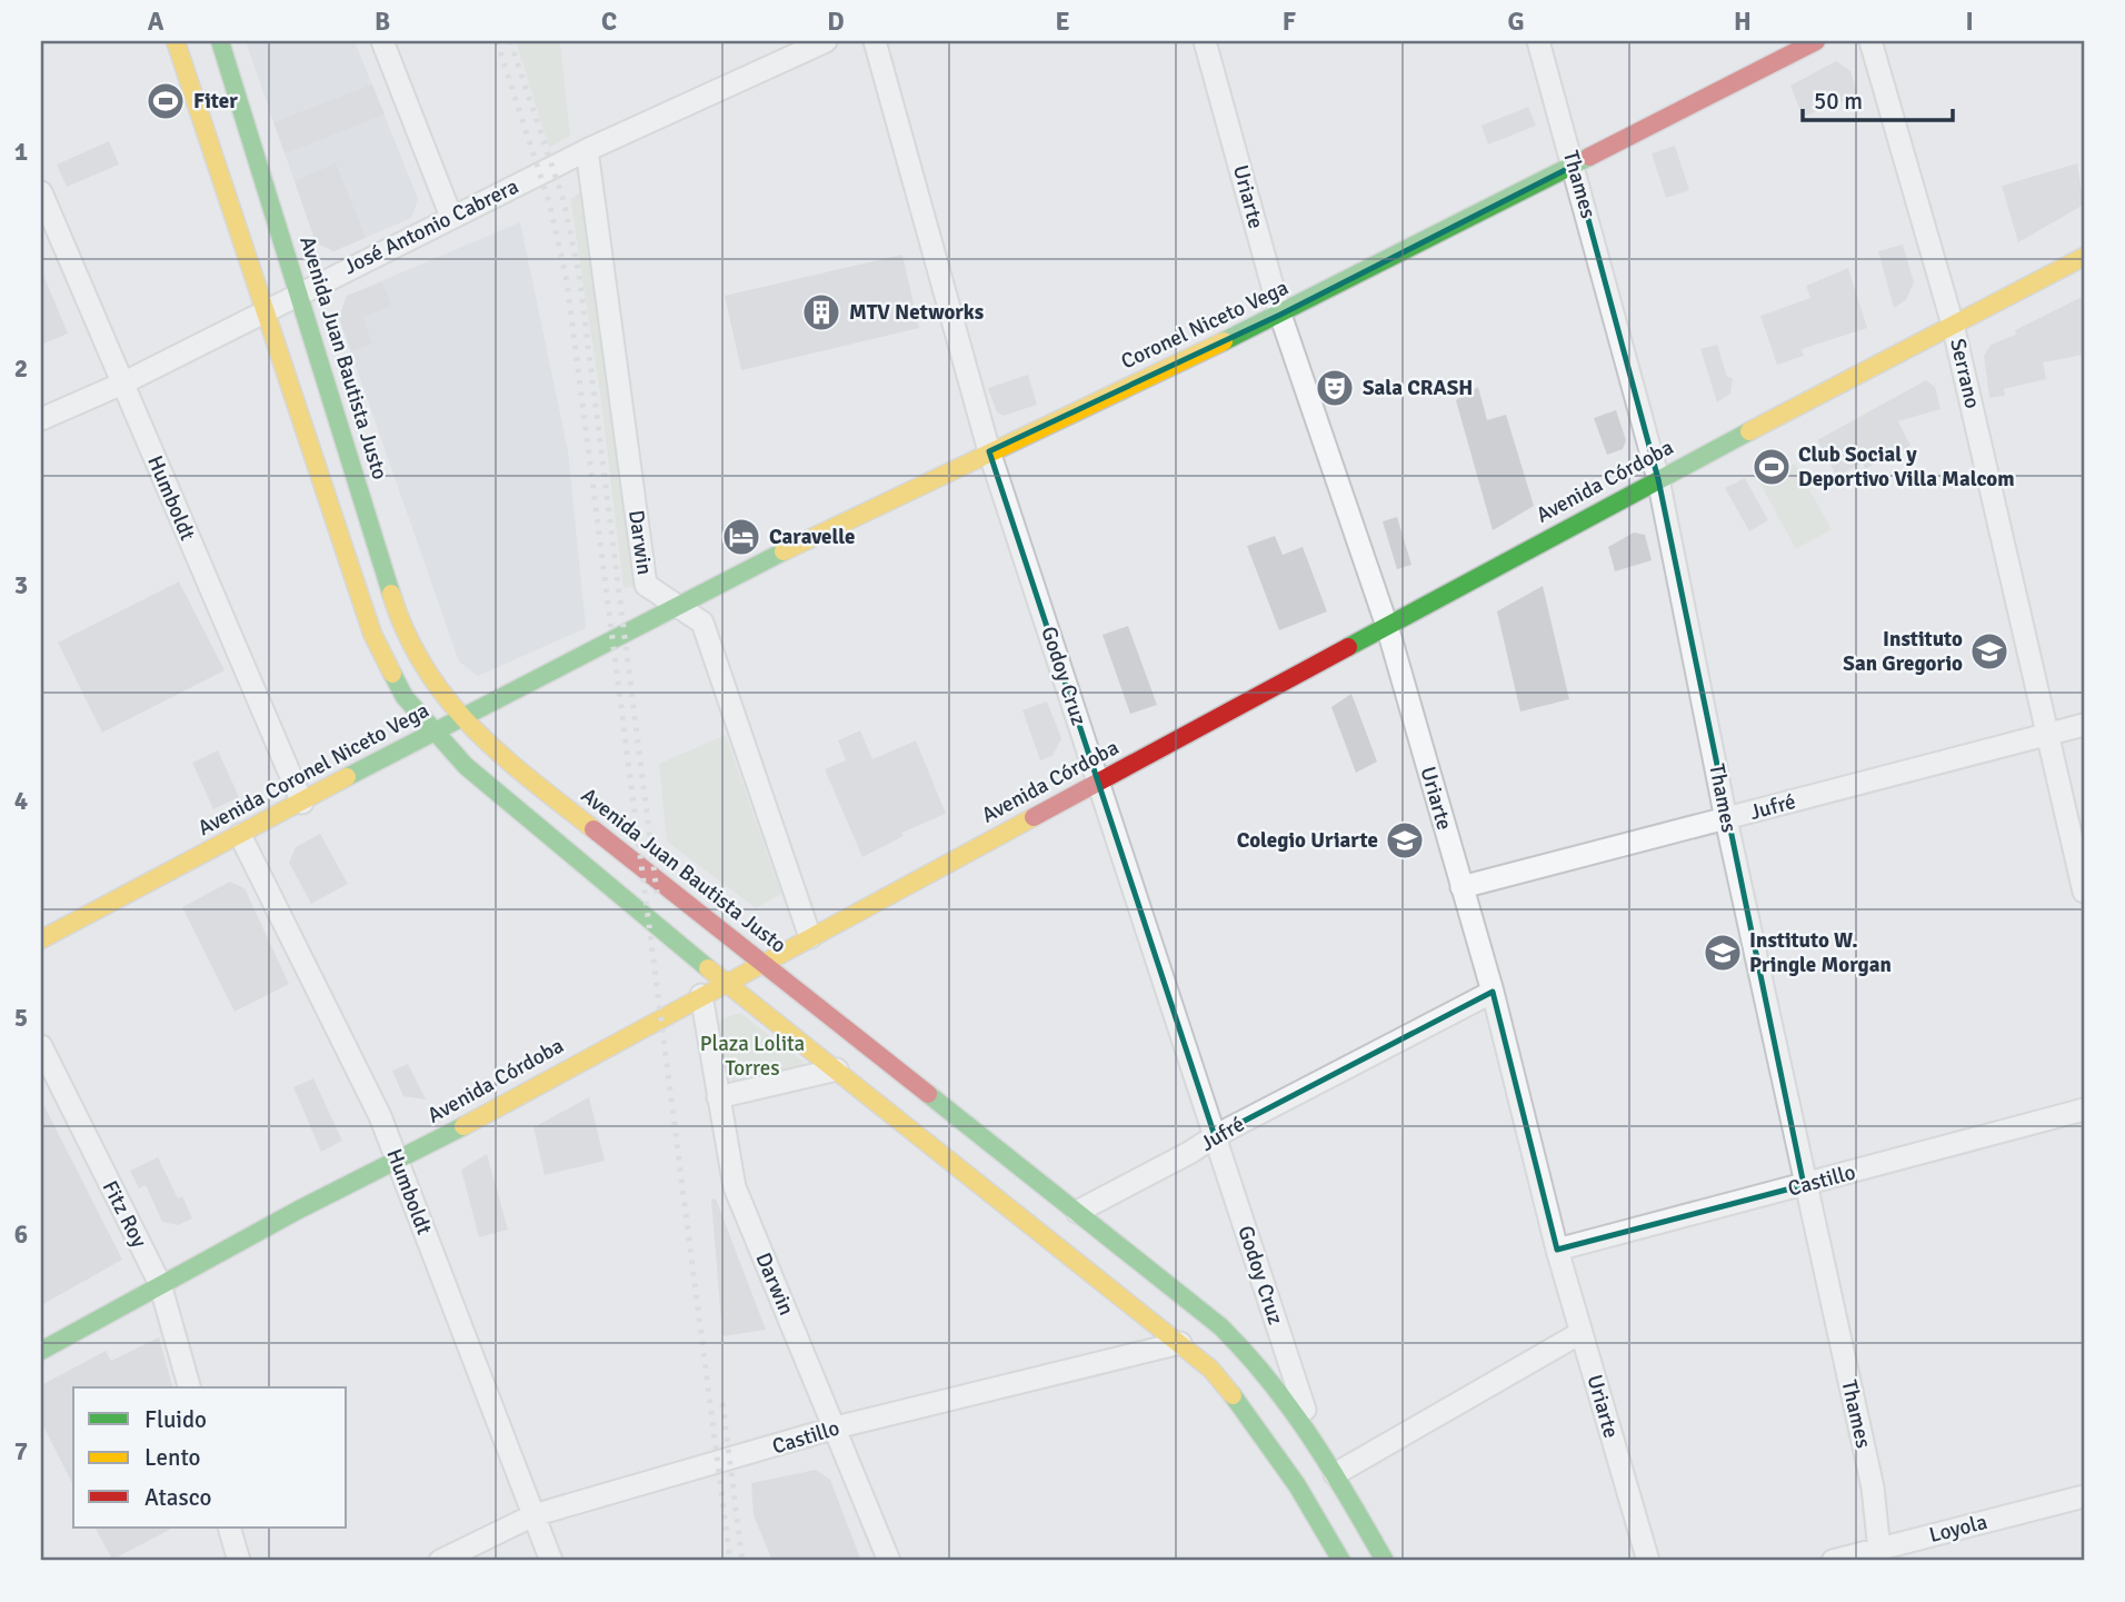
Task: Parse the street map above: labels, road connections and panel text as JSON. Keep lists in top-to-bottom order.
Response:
{
  "streets": {
    "main road": [
      "Coronel Niceto Vega",
      "Avenida Juan Bautista Justo",
      "Avenida Córdoba",
      "Avenida Coronel Niceto Vega"
    ],
    "street": [
      "Thames",
      "Uriarte",
      "José Antonio Cabrera",
      "Serrano",
      "Humboldt",
      "Darwin",
      "Godoy Cruz",
      "Jufré",
      "Castillo",
      "Fitz Roy",
      "Loyola"
    ]
  },
  "crossings": [
    ["Thames", "Coronel Niceto Vega"],
    ["Thames", "Avenida Córdoba"],
    ["Thames", "Jufré"],
    ["Thames", "Castillo"],
    ["Thames", "Loyola"],
    ["Uriarte", "Coronel Niceto Vega"],
    ["Uriarte", "Avenida Córdoba"],
    ["Uriarte", "Jufré"],
    ["Uriarte", "Castillo"],
    ["José Antonio Cabrera", "Avenida Juan Bautista Justo"],
    ["José Antonio Cabrera", "Humboldt"],
    ["José Antonio Cabrera", "Darwin"],
    ["Coronel Niceto Vega", "Darwin"],
    ["Coronel Niceto Vega", "Godoy Cruz"],
    ["Coronel Niceto Vega", "Avenida Coronel Niceto Vega"],
    ["Avenida Juan Bautista Justo", "Avenida Córdoba"],
    ["Avenida Juan Bautista Justo", "Godoy Cruz"],
    ["Avenida Juan Bautista Justo", "Avenida Coronel Niceto Vega"],
    ["Avenida Juan Bautista Justo", "Jufré"],
    ["Serrano", "Avenida Córdoba"],
    ["Serrano", "Jufré"],
    ["Avenida Córdoba", "Humboldt"],
    ["Avenida Córdoba", "Darwin"],
    ["Avenida Córdoba", "Godoy Cruz"],
    ["Avenida Córdoba", "Fitz Roy"],
    ["Humboldt", "Avenida Coronel Niceto Vega"],
    ["Humboldt", "Castillo"],
    ["Darwin", "Castillo"],
    ["Godoy Cruz", "Jufré"]
  ],
  "parks": ["Plaza Lolita Torres"],
  "places": {
    "sports": ["Fiter", "Club Social y Deportivo Villa Malcom"],
    "building": ["MTV Networks"],
    "theatre": ["Sala CRASH"],
    "hotel": ["Caravelle"],
    "school or university": ["Instituto San Gregorio", "Colegio Uriarte", "Instituto W. Pringle Morgan"]
  },
  "legend": ["Fluido", "Lento", "Atasco"],
  "scale_bar": "50 m",
  "grid": {
    "columns": [
      "A",
      "B",
      "C",
      "D",
      "E",
      "F",
      "G",
      "H",
      "I"
    ],
    "rows": [
      "1",
      "2",
      "3",
      "4",
      "5",
      "6",
      "7"
    ]
  }
}
